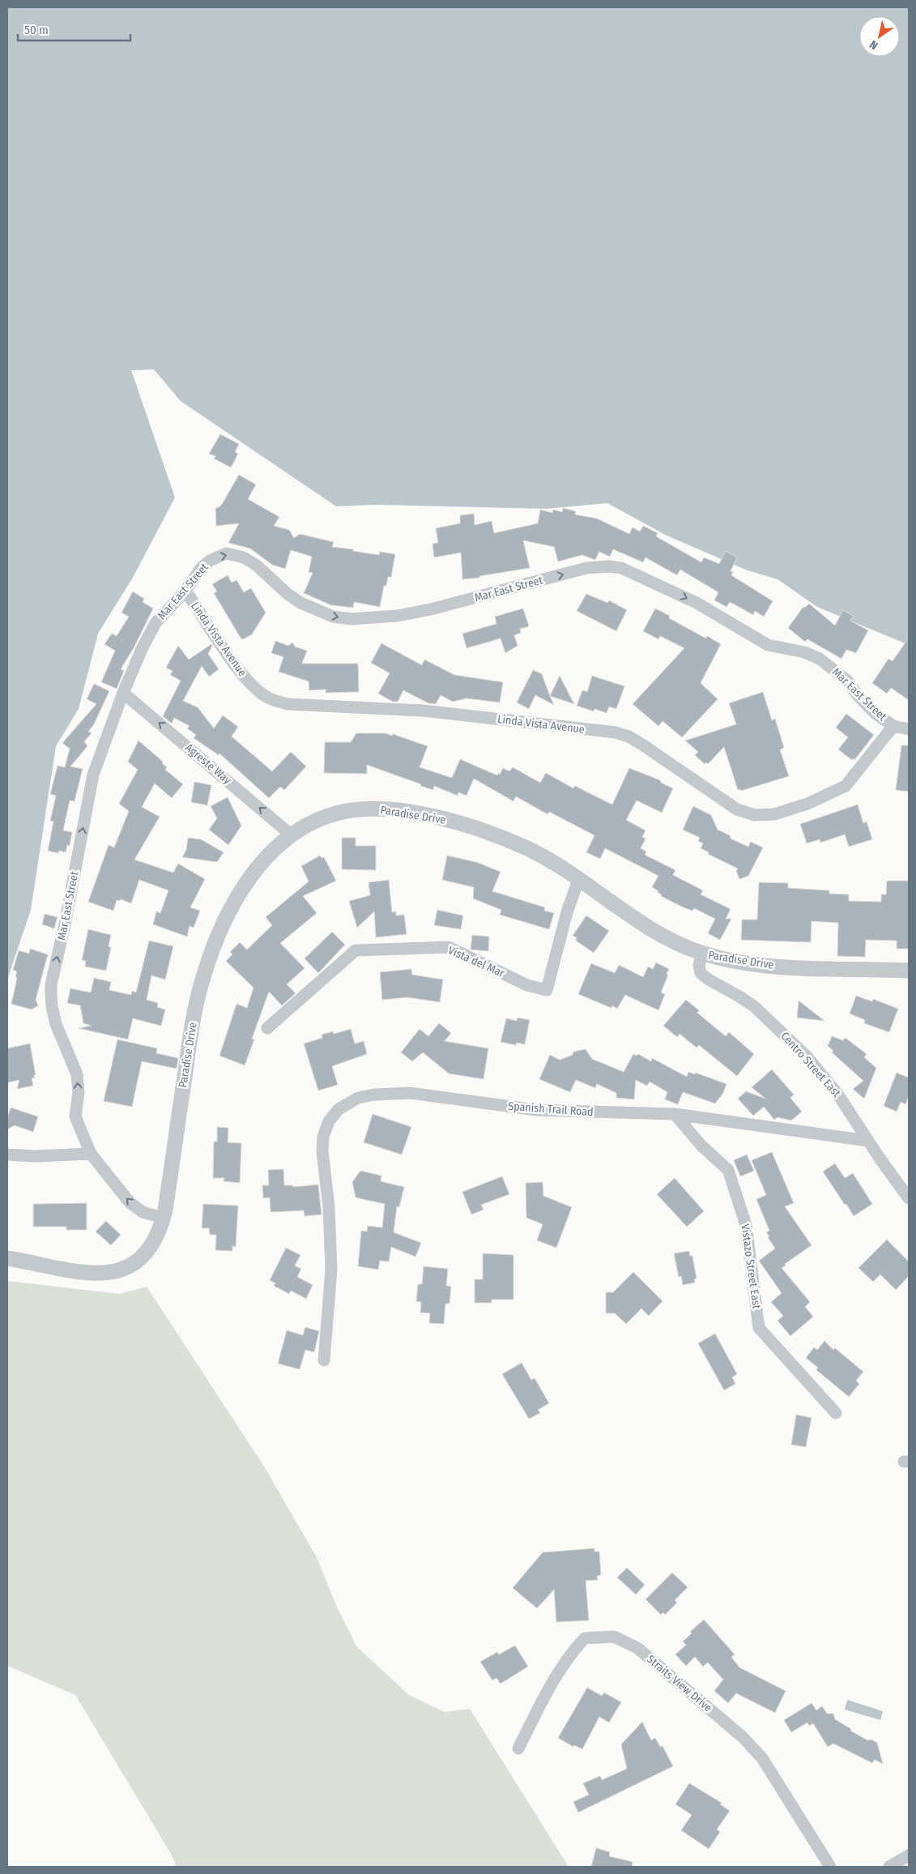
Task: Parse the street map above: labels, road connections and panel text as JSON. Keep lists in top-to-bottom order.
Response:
{
  "streets": {
    "street": [
      "Mar East Street",
      "Linda Vista Avenue",
      "Agreste Way",
      "Paradise Drive",
      "Vista del Mar",
      "Centro Street East",
      "Spanish Trail Road",
      "Vistazo Street East",
      "Straits View Drive"
    ]
  },
  "crossings": [
    ["Mar East Street", "Linda Vista Avenue"],
    ["Mar East Street", "Agreste Way"],
    ["Mar East Street", "Paradise Drive"],
    ["Agreste Way", "Paradise Drive"],
    ["Paradise Drive", "Vista del Mar"],
    ["Paradise Drive", "Centro Street East"],
    ["Centro Street East", "Spanish Trail Road"],
    ["Spanish Trail Road", "Vistazo Street East"]
  ],
  "one_way": ["Agreste Way"],
  "scale_bar": "50 m",
  "north": "bottom left"
}
